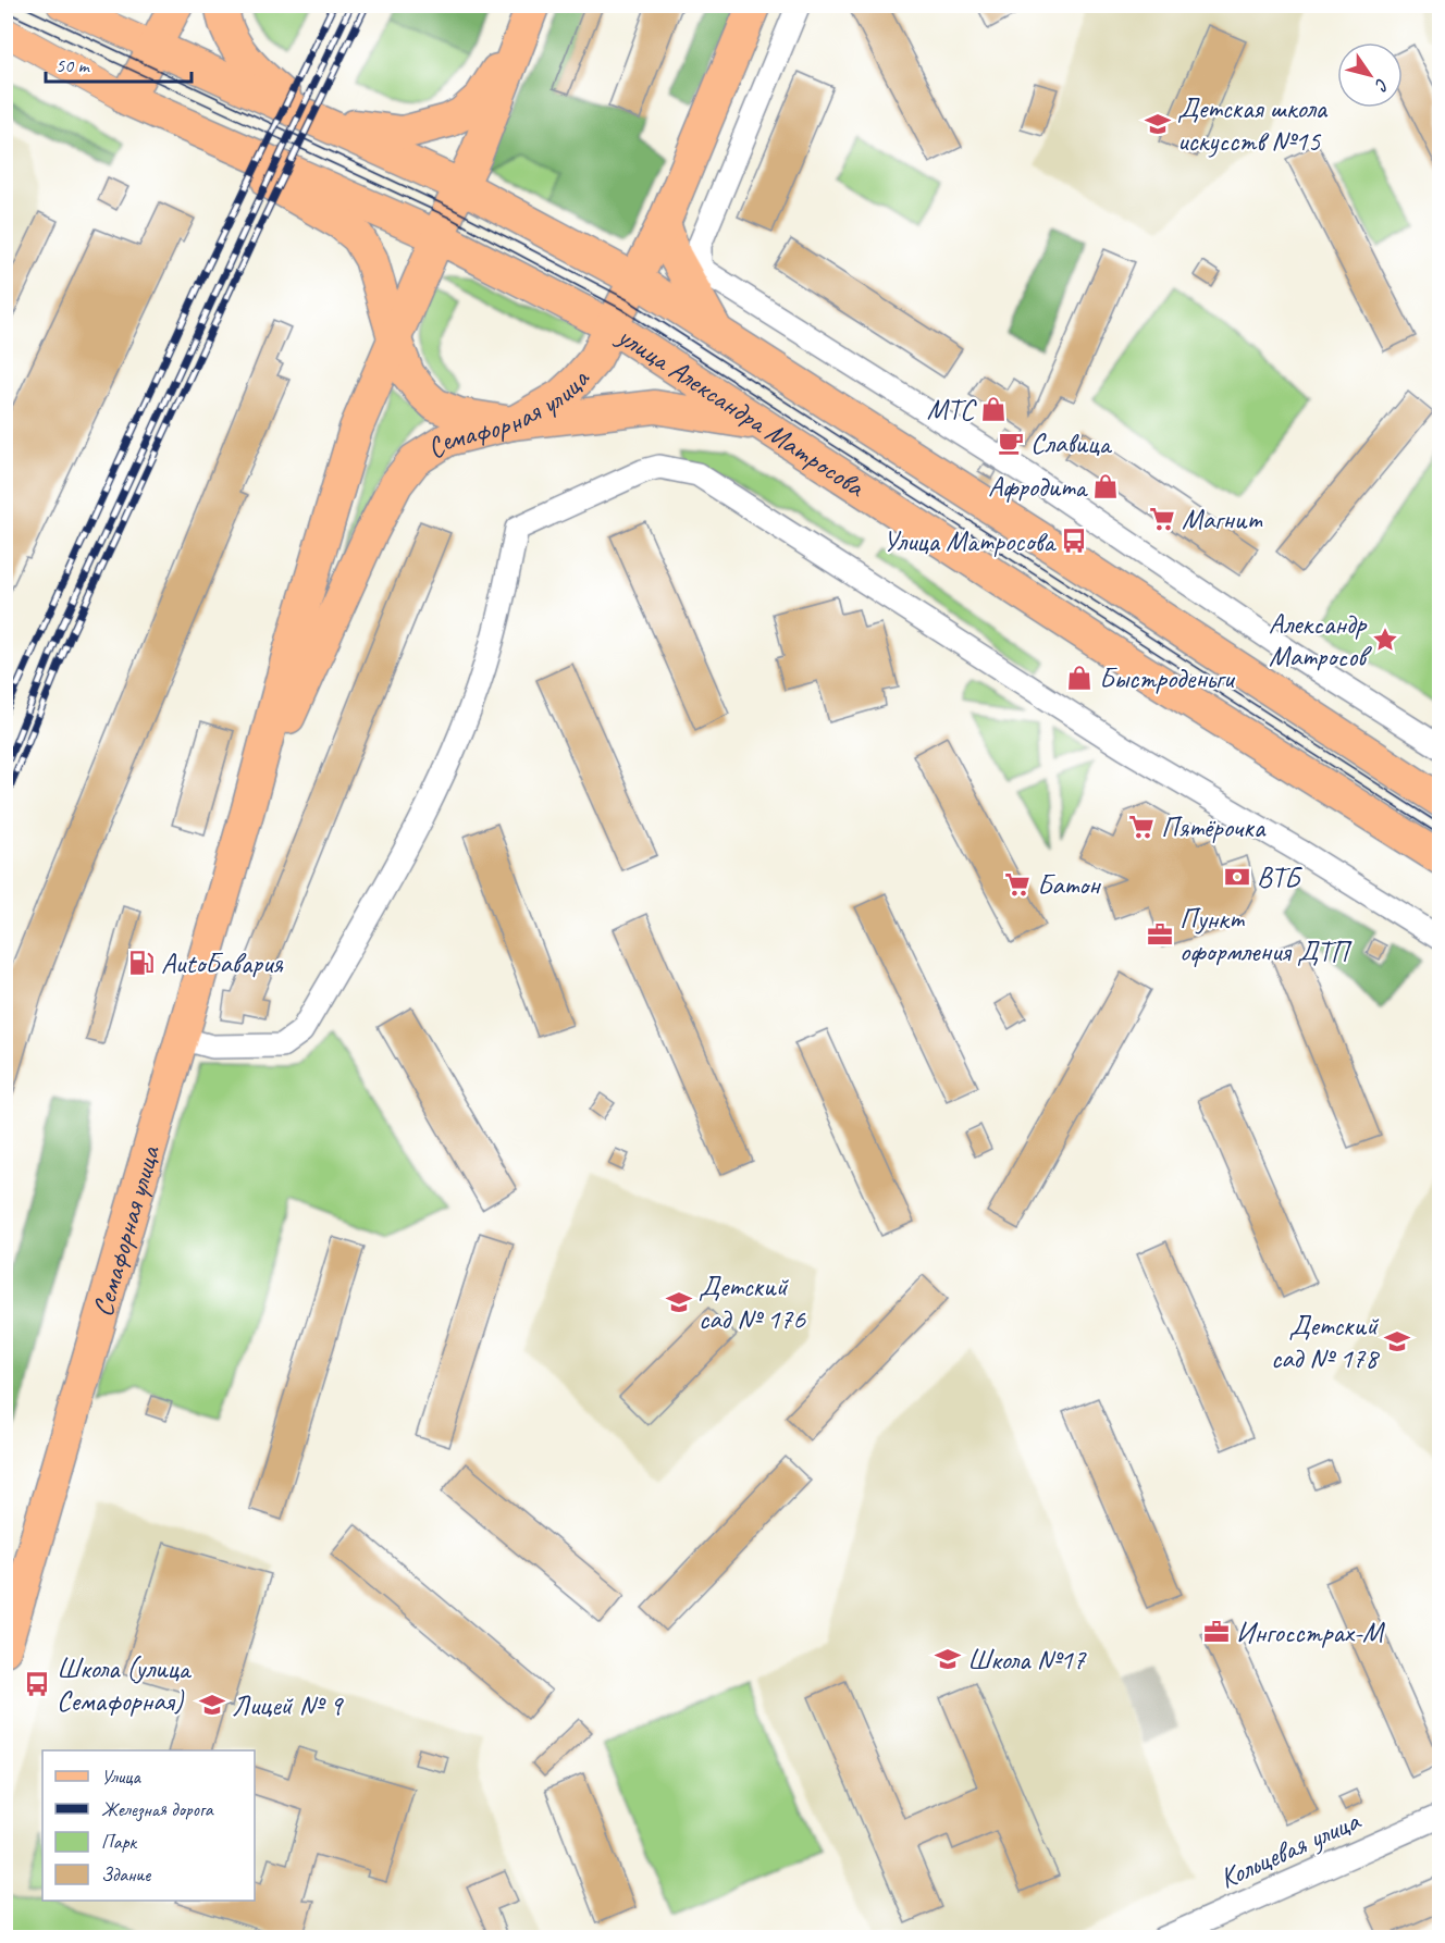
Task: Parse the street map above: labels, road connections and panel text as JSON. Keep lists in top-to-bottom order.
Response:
{
  "streets": {
    "highway": ["Семафорная улица", "улица Александра Матросова"],
    "street": ["Кольцевая улица"]
  },
  "crossings": [
    ["Семафорная улица", "улица Александра Матросова"]
  ],
  "places": {
    "school or university": [
      "Детская школа искусств №15",
      "Детский сад № 176",
      "Детский сад № 178",
      "Школа №17",
      "Лицей № 9"
    ],
    "shop": ["МТС", "Афродита", "Быстроденьги"],
    "cafe": ["Славица"],
    "supermarket": ["Магнит", "Пятёрочка", "Батон"],
    "bus stop": ["Улица Матросова", "Школа (улица Семафорная)"],
    "place": ["Александр Матросов"],
    "bank": ["ВТБ"],
    "office": ["Пункт оформления ДТП", "Ингосстрах-М"],
    "fuel station": ["AutoБавария"]
  },
  "legend": [
    "Улица",
    "Железная дорога",
    "Парк",
    "Здание"
  ],
  "scale_bar": "50 m",
  "north": "bottom right"
}
